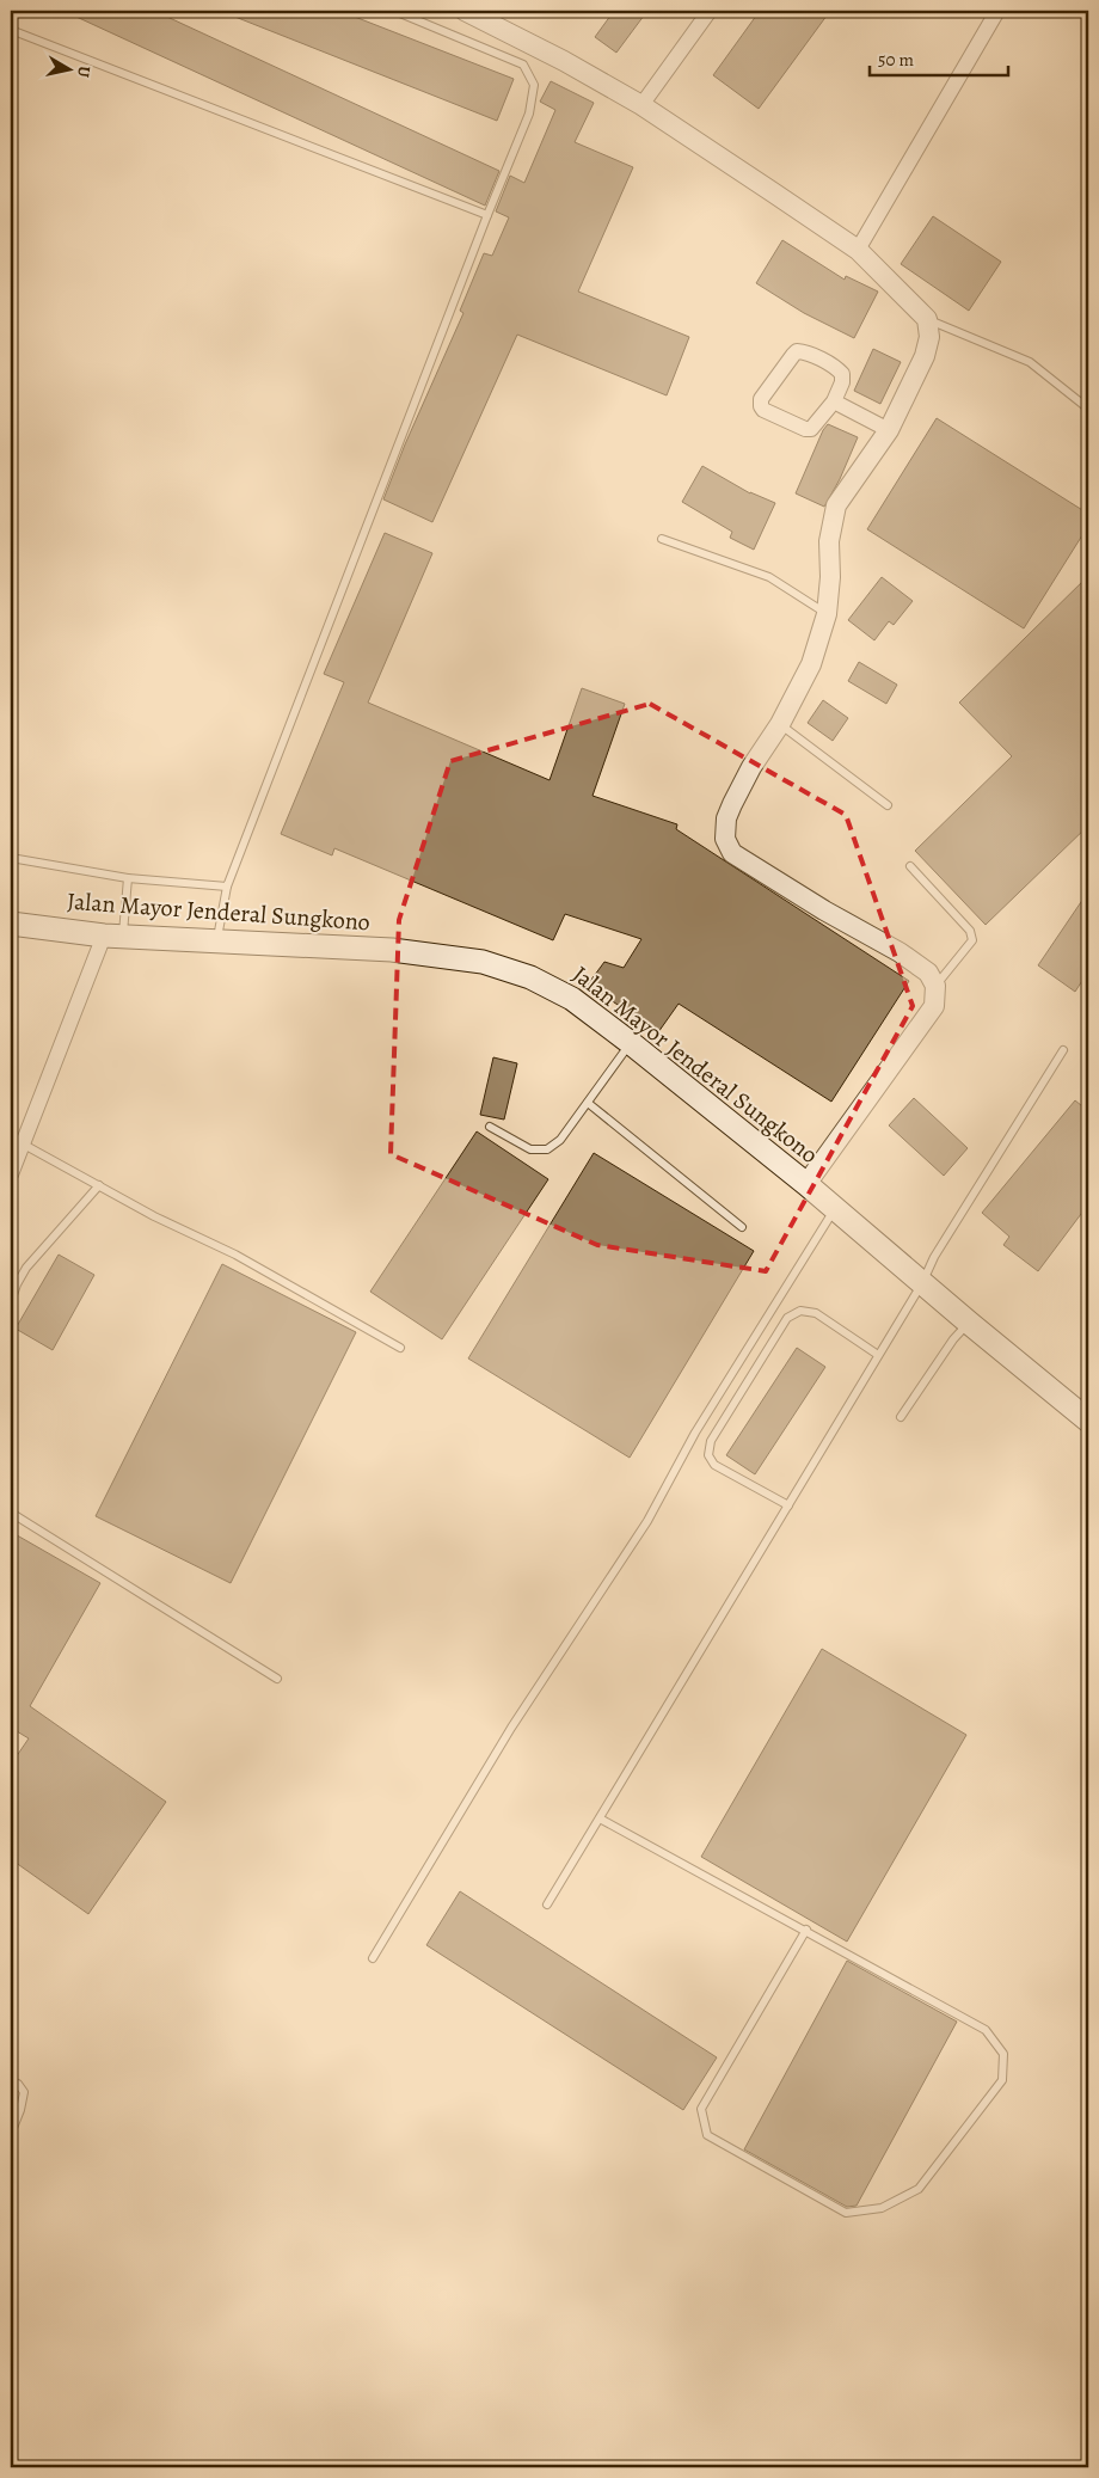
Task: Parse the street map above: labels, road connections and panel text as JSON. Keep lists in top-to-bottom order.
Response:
{
  "streets": {
    "main road": ["Jalan Mayor Jenderal Sungkono"]
  },
  "scale_bar": "50 m",
  "north": "right"
}
